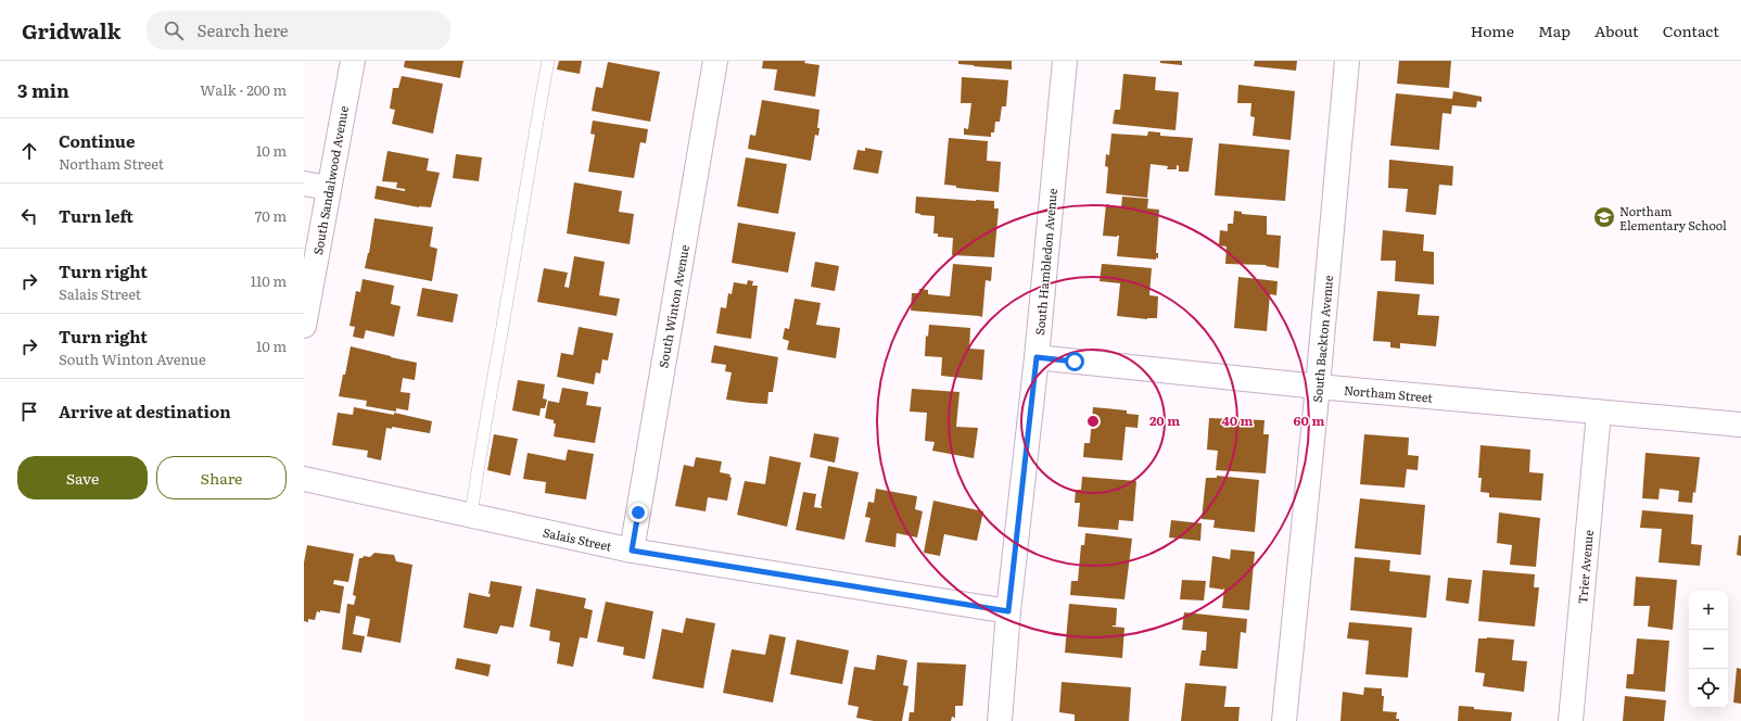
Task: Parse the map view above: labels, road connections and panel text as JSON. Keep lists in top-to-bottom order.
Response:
{
  "streets": {
    "street": [
      "South Sandalwood Avenue",
      "South Hambledon Avenue",
      "South Winton Avenue",
      "South Backton Avenue",
      "Northam Street",
      "Salais Street",
      "Trier Avenue"
    ]
  },
  "crossings": [
    ["South Hambledon Avenue", "Northam Street"],
    ["South Hambledon Avenue", "Salais Street"],
    ["South Winton Avenue", "Salais Street"],
    ["South Backton Avenue", "Northam Street"],
    ["Northam Street", "Trier Avenue"]
  ],
  "places": {
    "school or university": ["Northam Elementary School"]
  },
  "page": {
    "header": "Gridwalk",
    "search": "Search here",
    "nav": [
      "Home",
      "Map",
      "About",
      "Contact"
    ],
    "heading": ["3 min", "Walk · 200 m"],
    "list": [
      ["Continue", "Northam Street", "10 m"],
      ["Turn left", "70 m"],
      ["Turn right", "Salais Street", "110 m"],
      ["Turn right", "South Winton Avenue", "10 m"],
      "Arrive at destination"
    ],
    "buttons": ["Save", "Share"],
    "map_buttons": ["+", "−"]
  },
  "rings": ["20 m", "40 m", "60 m"]
}
